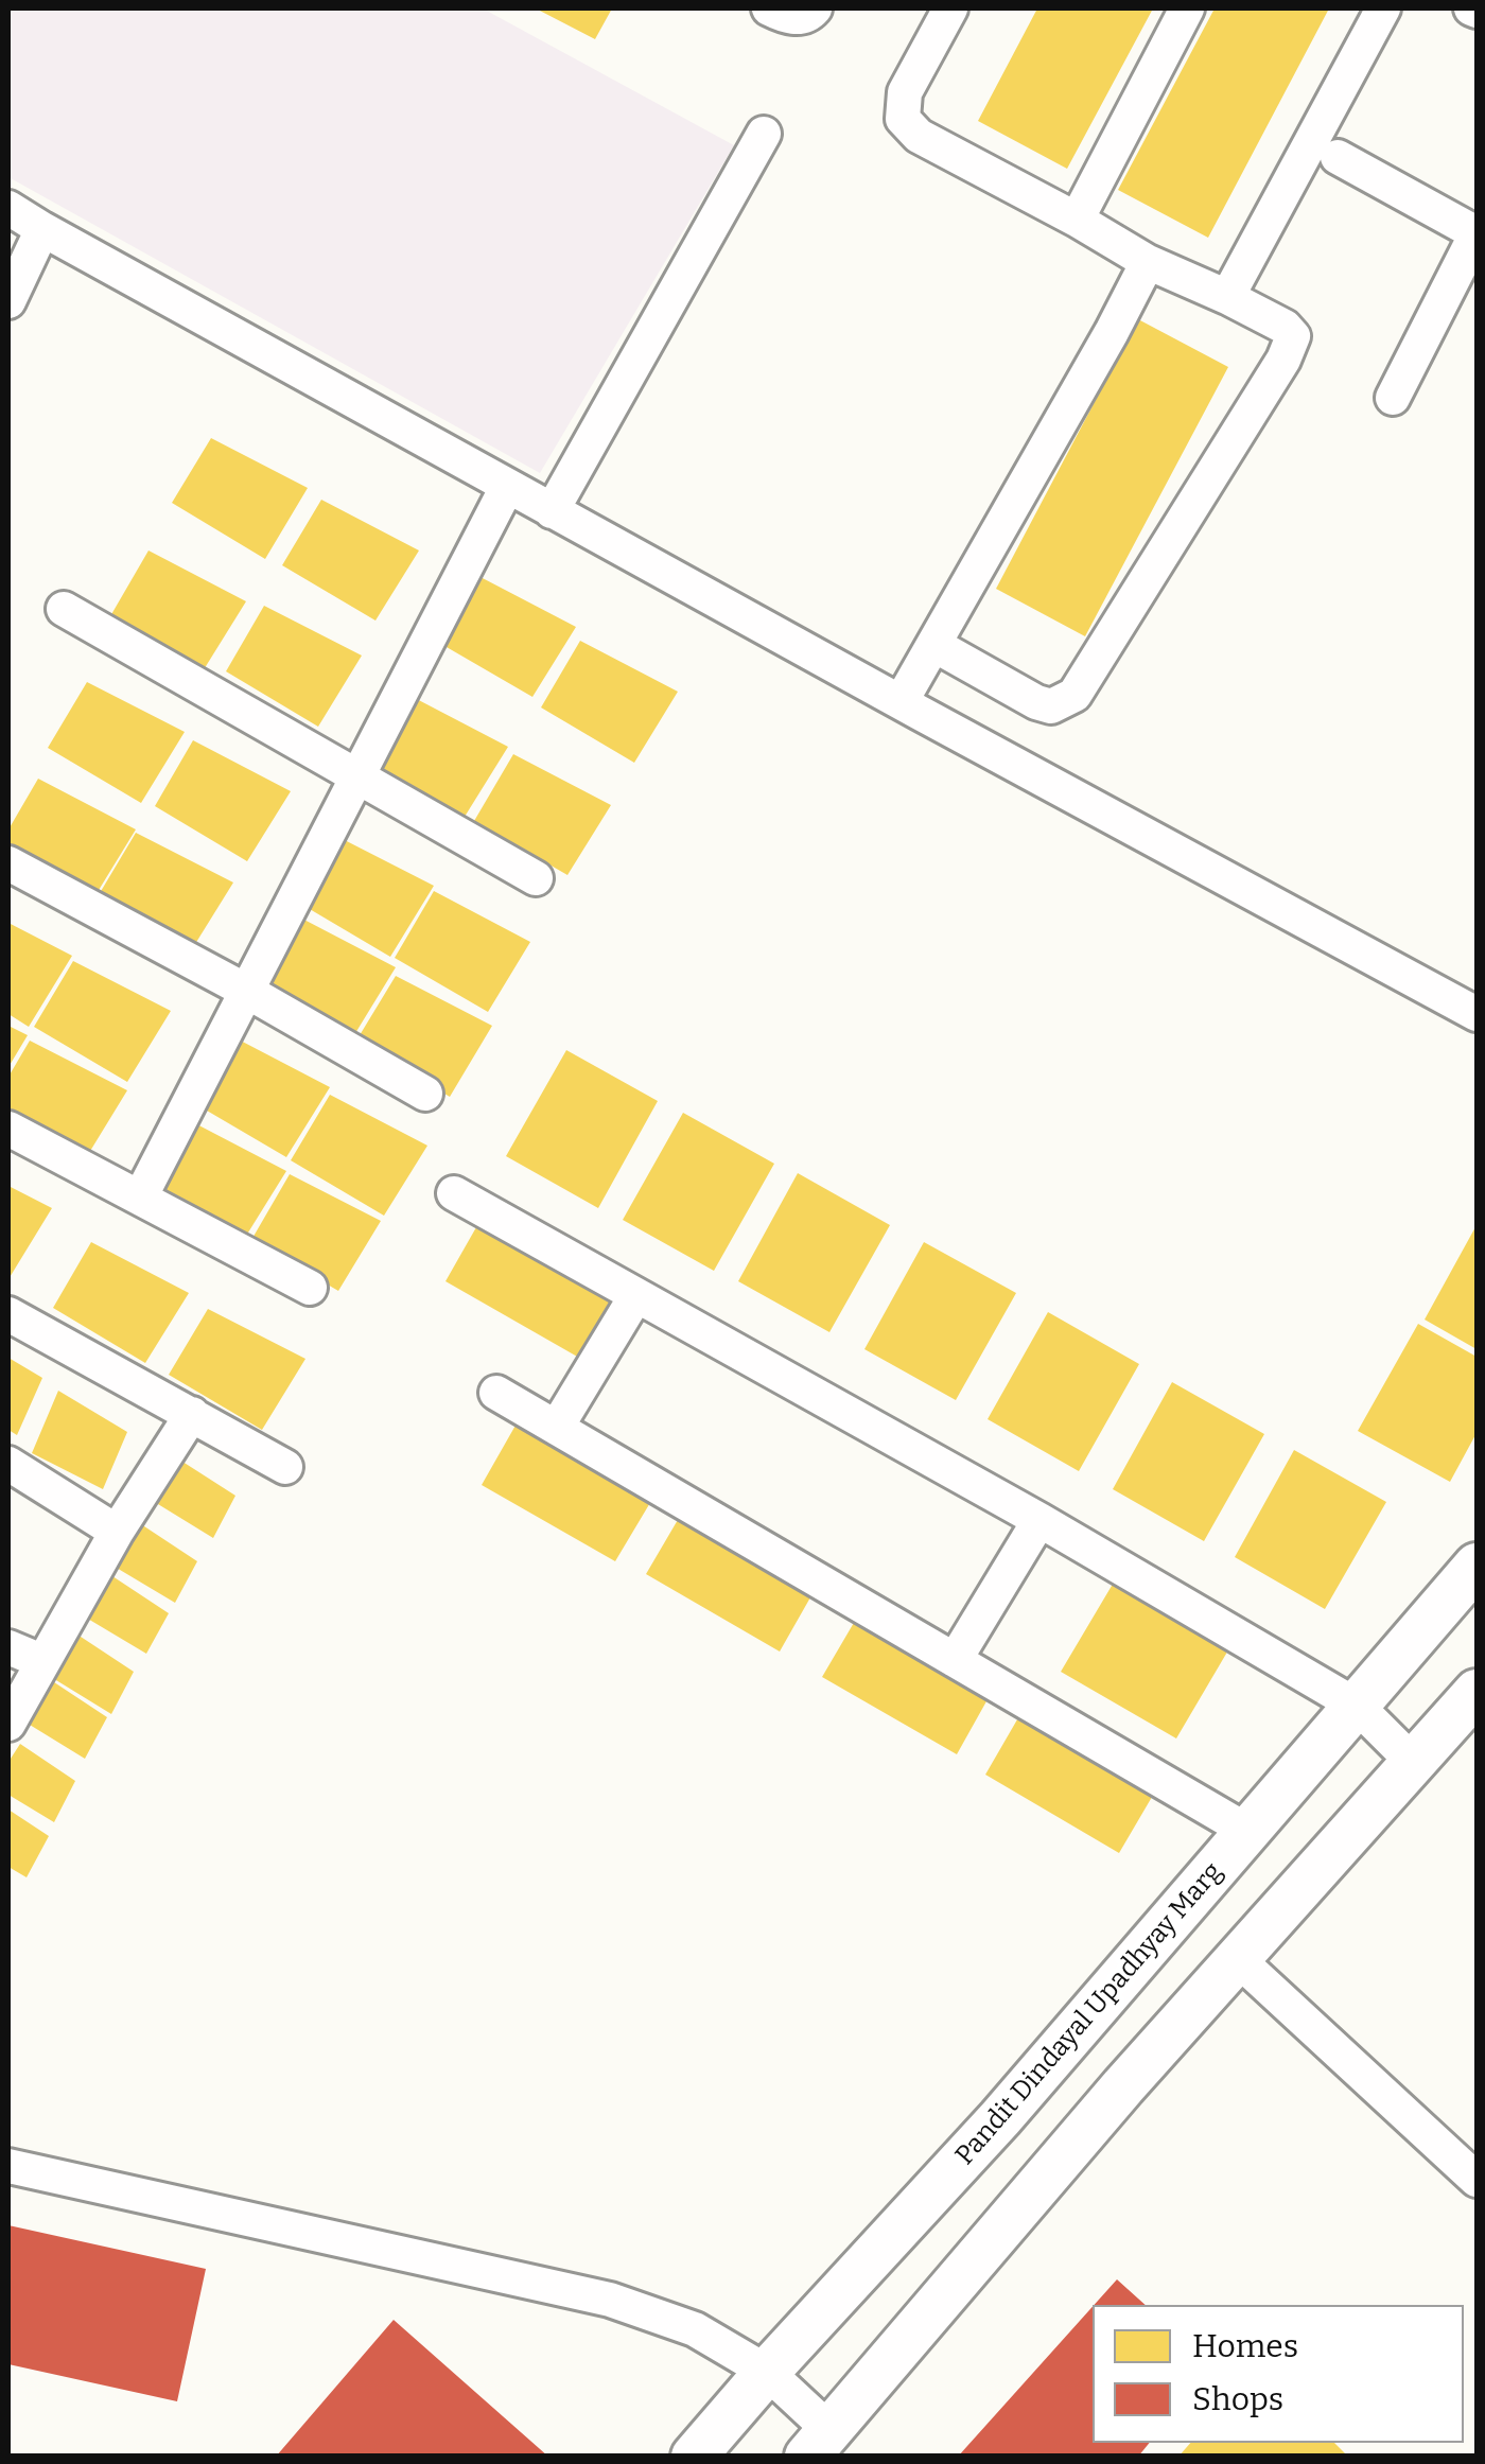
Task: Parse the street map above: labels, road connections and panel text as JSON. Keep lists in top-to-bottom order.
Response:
{
  "streets": {
    "street": ["Pandit Dindayal Upadhyay Marg"]
  },
  "legend": ["Homes", "Shops"]
}
